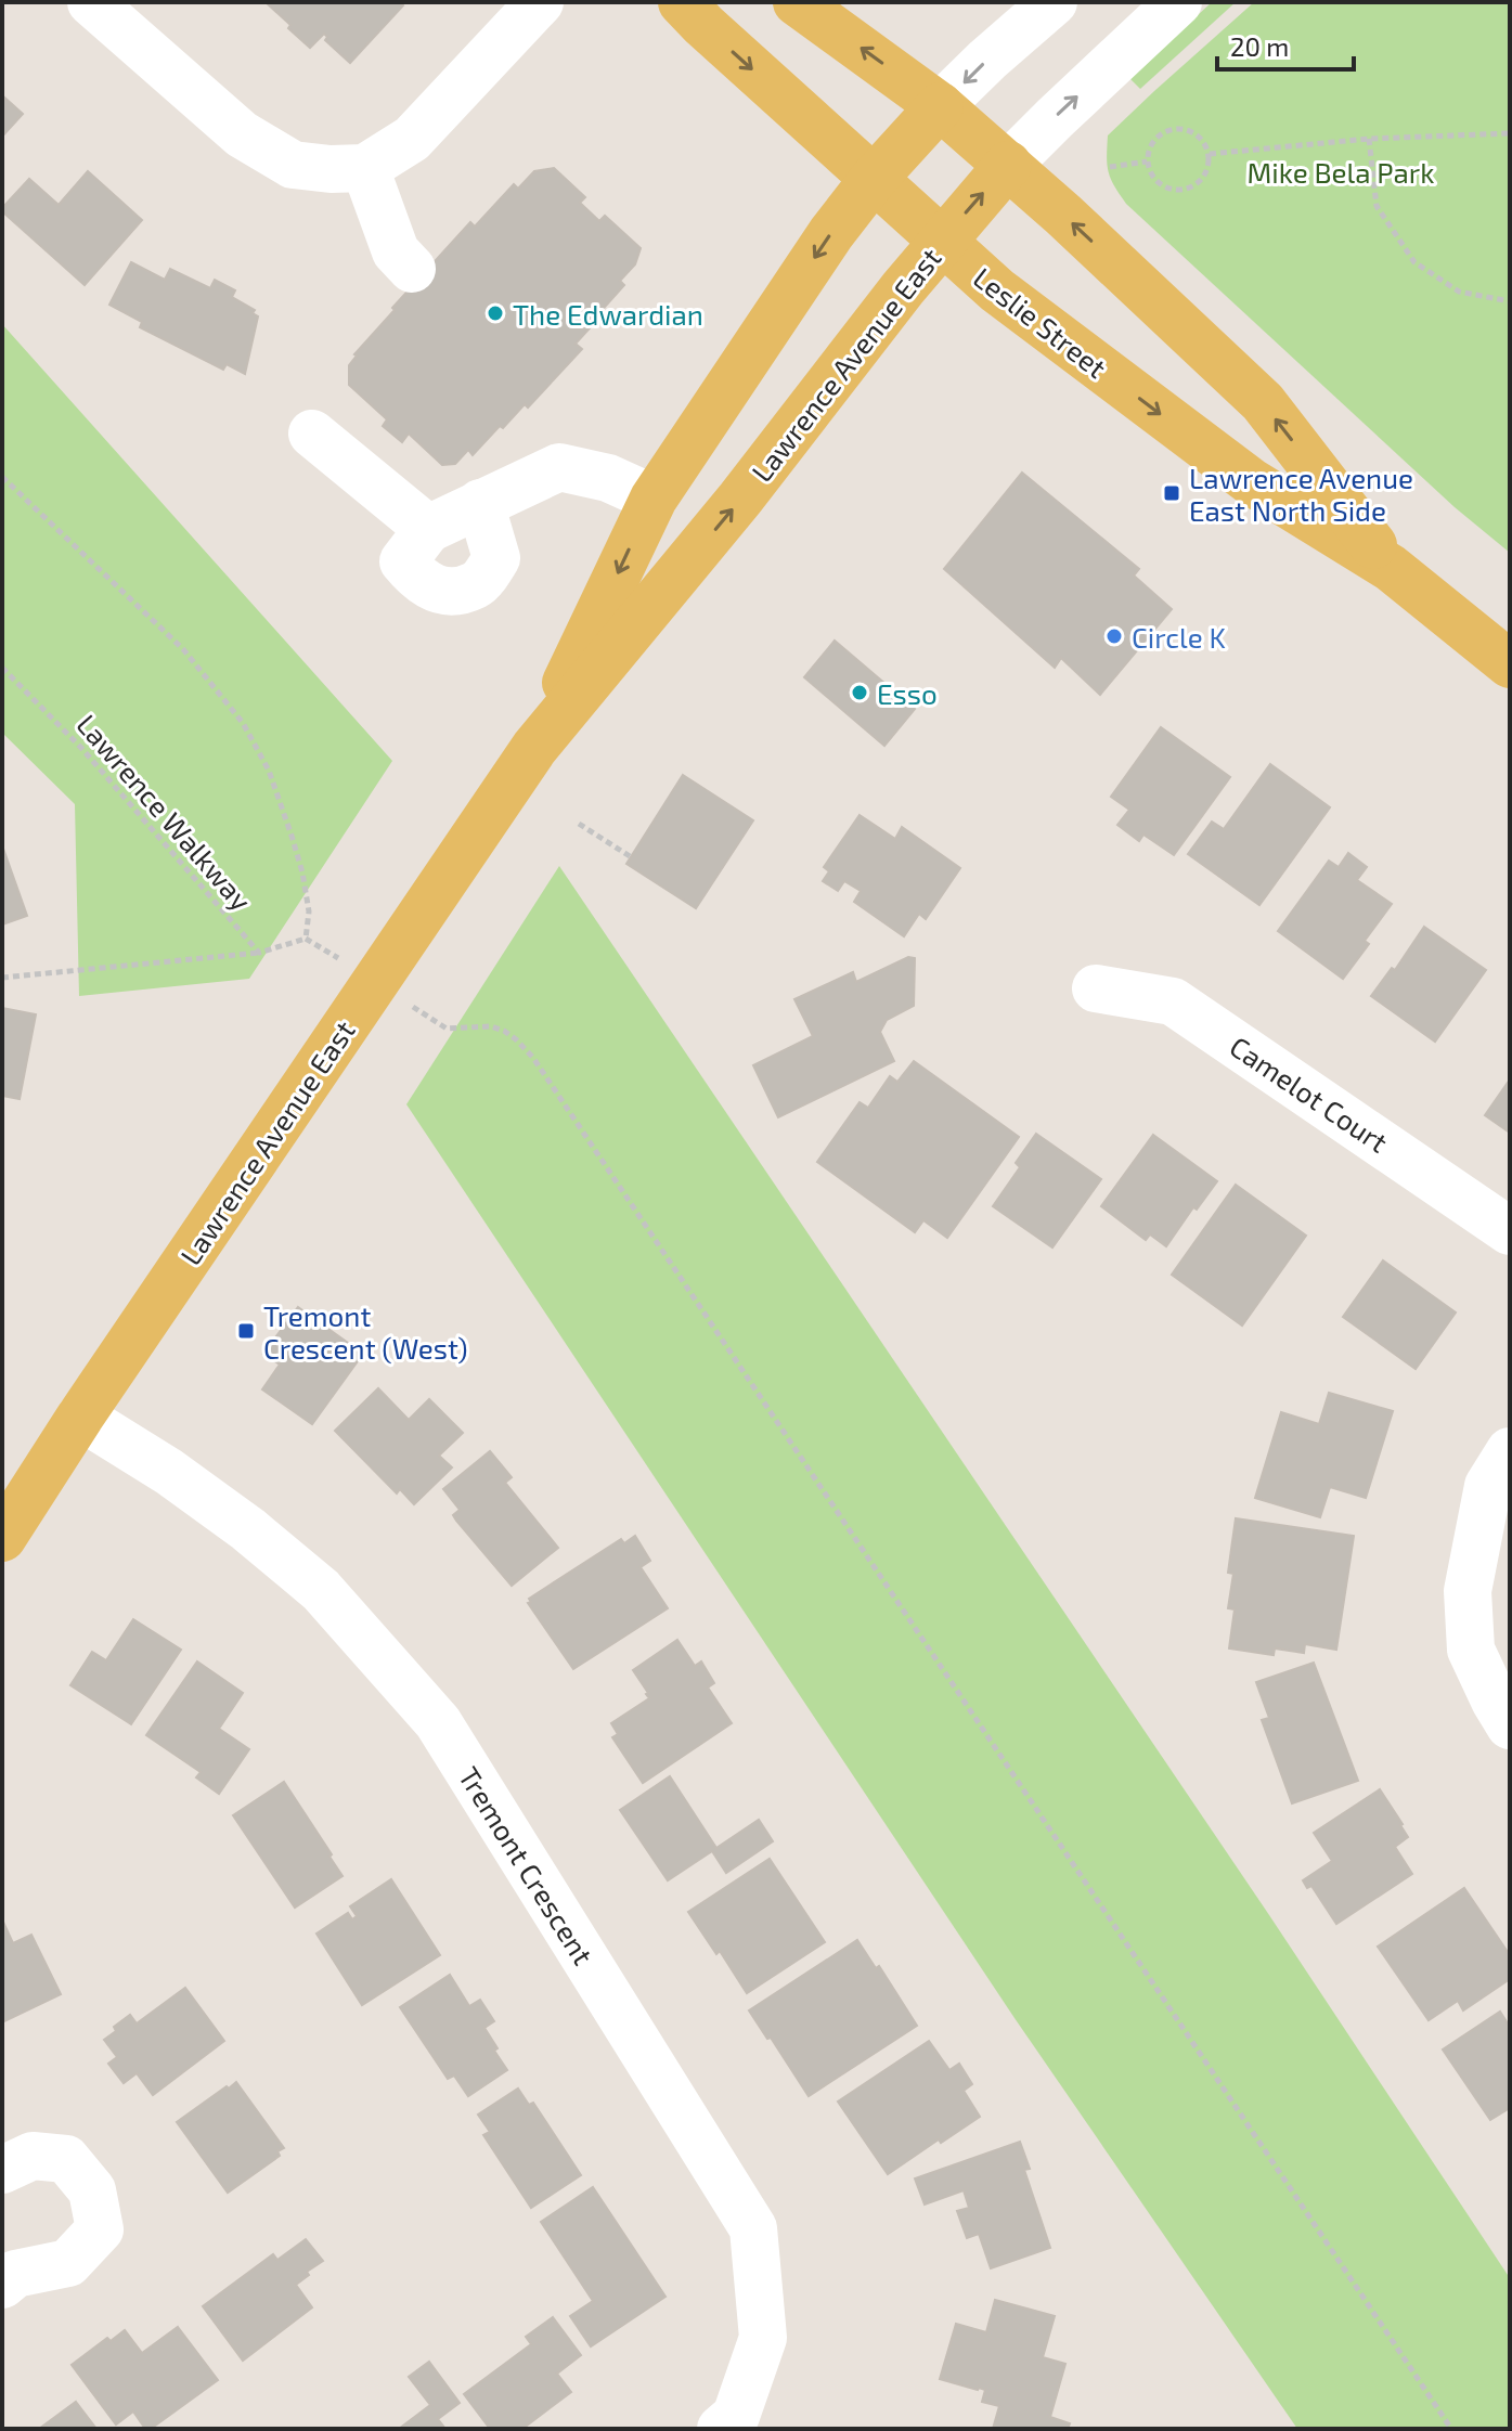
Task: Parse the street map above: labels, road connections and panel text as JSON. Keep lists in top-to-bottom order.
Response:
{
  "streets": {
    "main road": ["Leslie Street", "Lawrence Avenue East"],
    "street": ["Camelot Court", "Tremont Crescent"],
    "path": ["Lawrence Walkway"]
  },
  "crossings": [
    ["Leslie Street", "Lawrence Avenue East"],
    ["Lawrence Avenue East", "Tremont Crescent"]
  ],
  "parks": ["Mike Bela Park"],
  "places": {
    "other": ["The Edwardian", "Circle K", "Esso"],
    "transit": ["Lawrence Avenue East North Side", "Tremont Crescent (West)"]
  },
  "scale_bar": "20 m"
}
